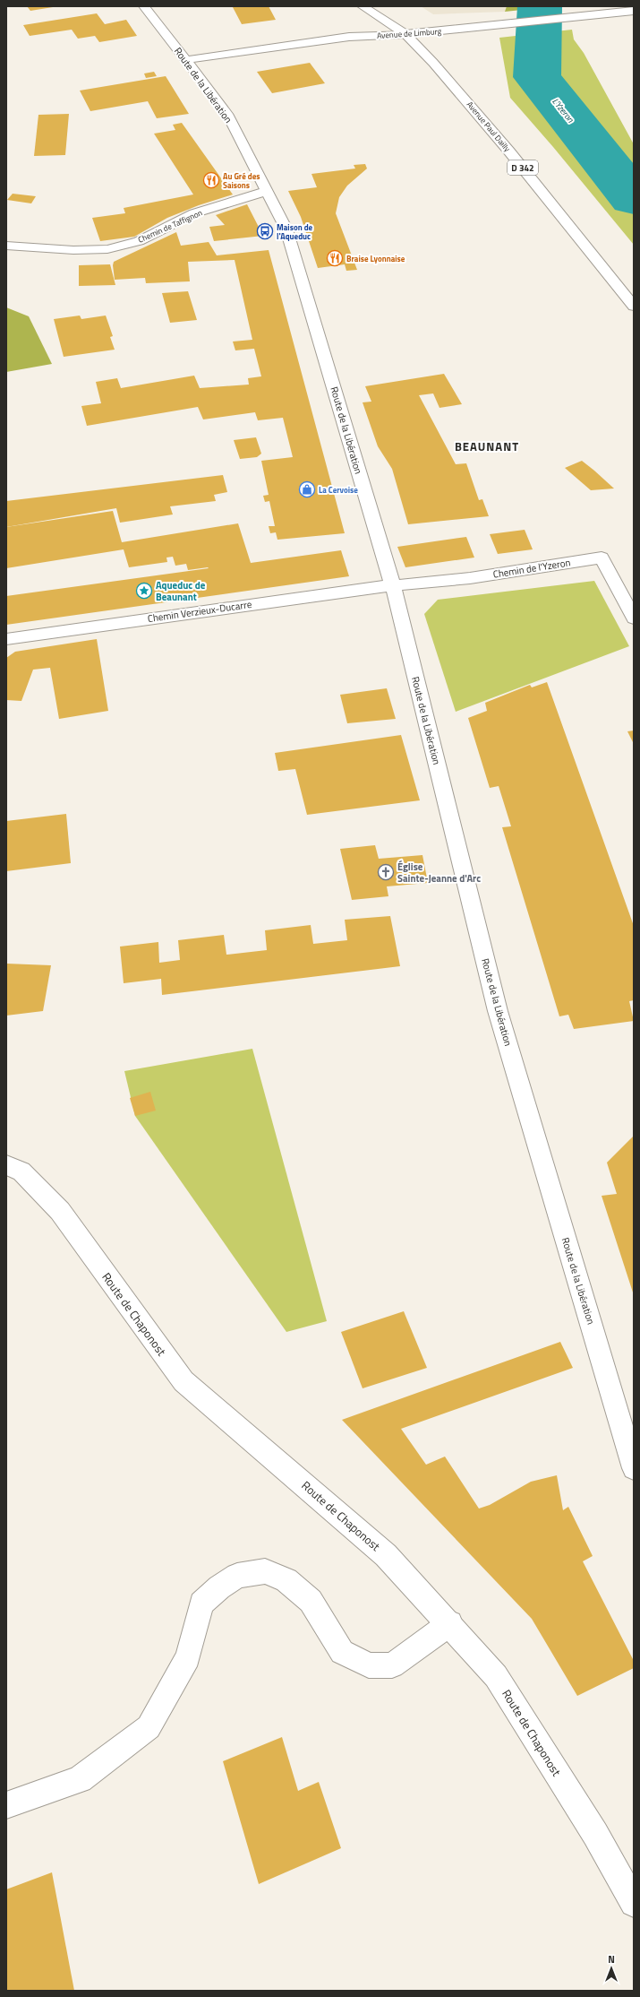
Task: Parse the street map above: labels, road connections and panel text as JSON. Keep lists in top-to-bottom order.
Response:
{
  "streets": {
    "street": [
      "Avenue de Limburg",
      "Route de la Libération",
      "Avenue Paul Dailly",
      "D 342",
      "Chemin de Taffignon",
      "Chemin de l'Yzeron",
      "Chemin Verzieux-Ducarre",
      "Route de Chaponost"
    ]
  },
  "crossings": [
    ["Avenue de Limburg", "Route de la Libération"],
    ["Avenue de Limburg", "Avenue Paul Dailly"],
    ["Avenue de Limburg", "D 342"],
    ["Route de la Libération", "Chemin de Taffignon"],
    ["Route de la Libération", "Chemin de l'Yzeron"],
    ["Route de la Libération", "Chemin Verzieux-Ducarre"],
    ["Avenue Paul Dailly", "D 342"],
    ["Chemin de l'Yzeron", "Chemin Verzieux-Ducarre"]
  ],
  "districts": ["BEAUNANT"],
  "water": ["L'Yzeron"],
  "places": {
    "restaurant": ["Au Gré des Saisons", "Braise Lyonnaise"],
    "bus stop": ["Maison de l'Aqueduc"],
    "shop": ["La Cervoise"],
    "place": ["Aqueduc de Beaunant"],
    "church": ["Église Sainte-Jeanne d'Arc"]
  },
  "north": "top"
}
